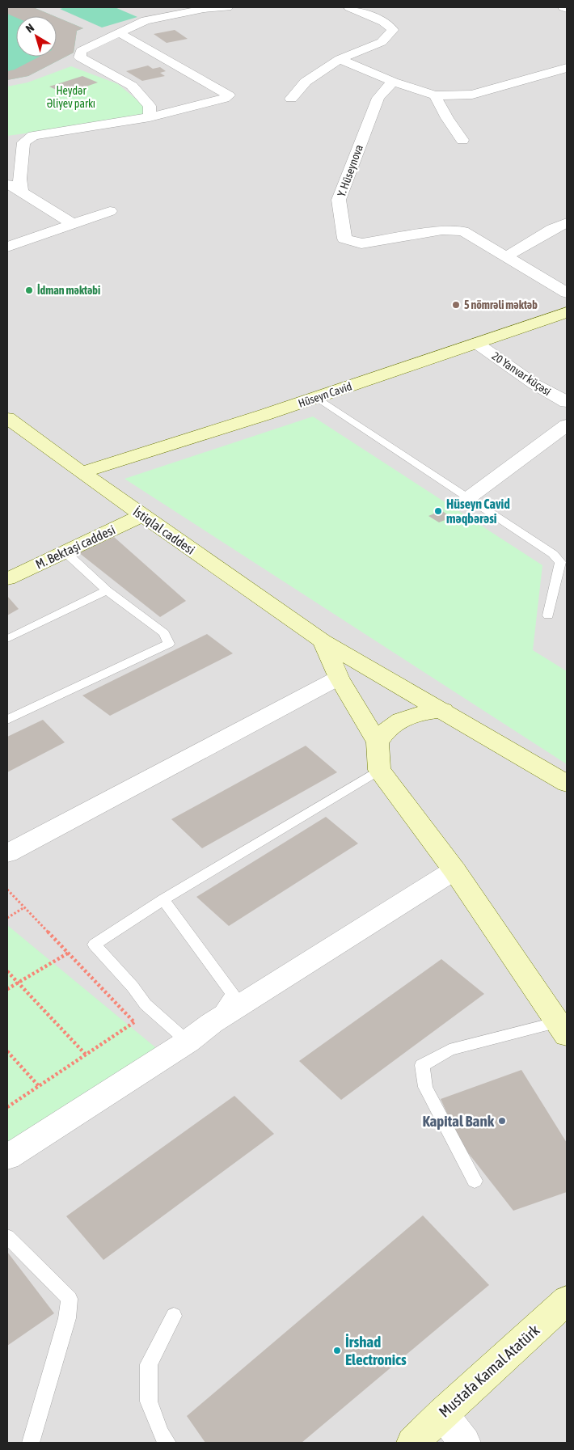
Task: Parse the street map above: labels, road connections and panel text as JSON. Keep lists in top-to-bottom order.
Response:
{
  "streets": {
    "main road": [
      "Hüseyn Cavid",
      "İstiqlal caddesi",
      "M. Bektaşi caddesi",
      "Mustafa Kamal Atatürk"
    ],
    "street": ["Y. Hüseynova", "20 Yanvar küçəsi"]
  },
  "crossings": [
    ["20 Yanvar küçəsi", "Hüseyn Cavid"],
    ["Hüseyn Cavid", "İstiqlal caddesi"],
    ["İstiqlal caddesi", "M. Bektaşi caddesi"]
  ],
  "parks": ["Heydər Əliyev parkı"],
  "places": [
    "İdman məktəbi",
    "5 nömrəli məktəb",
    "Hüseyn Cavid məqbərəsi",
    "Kapital Bank",
    "İrshad Electronics"
  ],
  "north": "top left"
}
